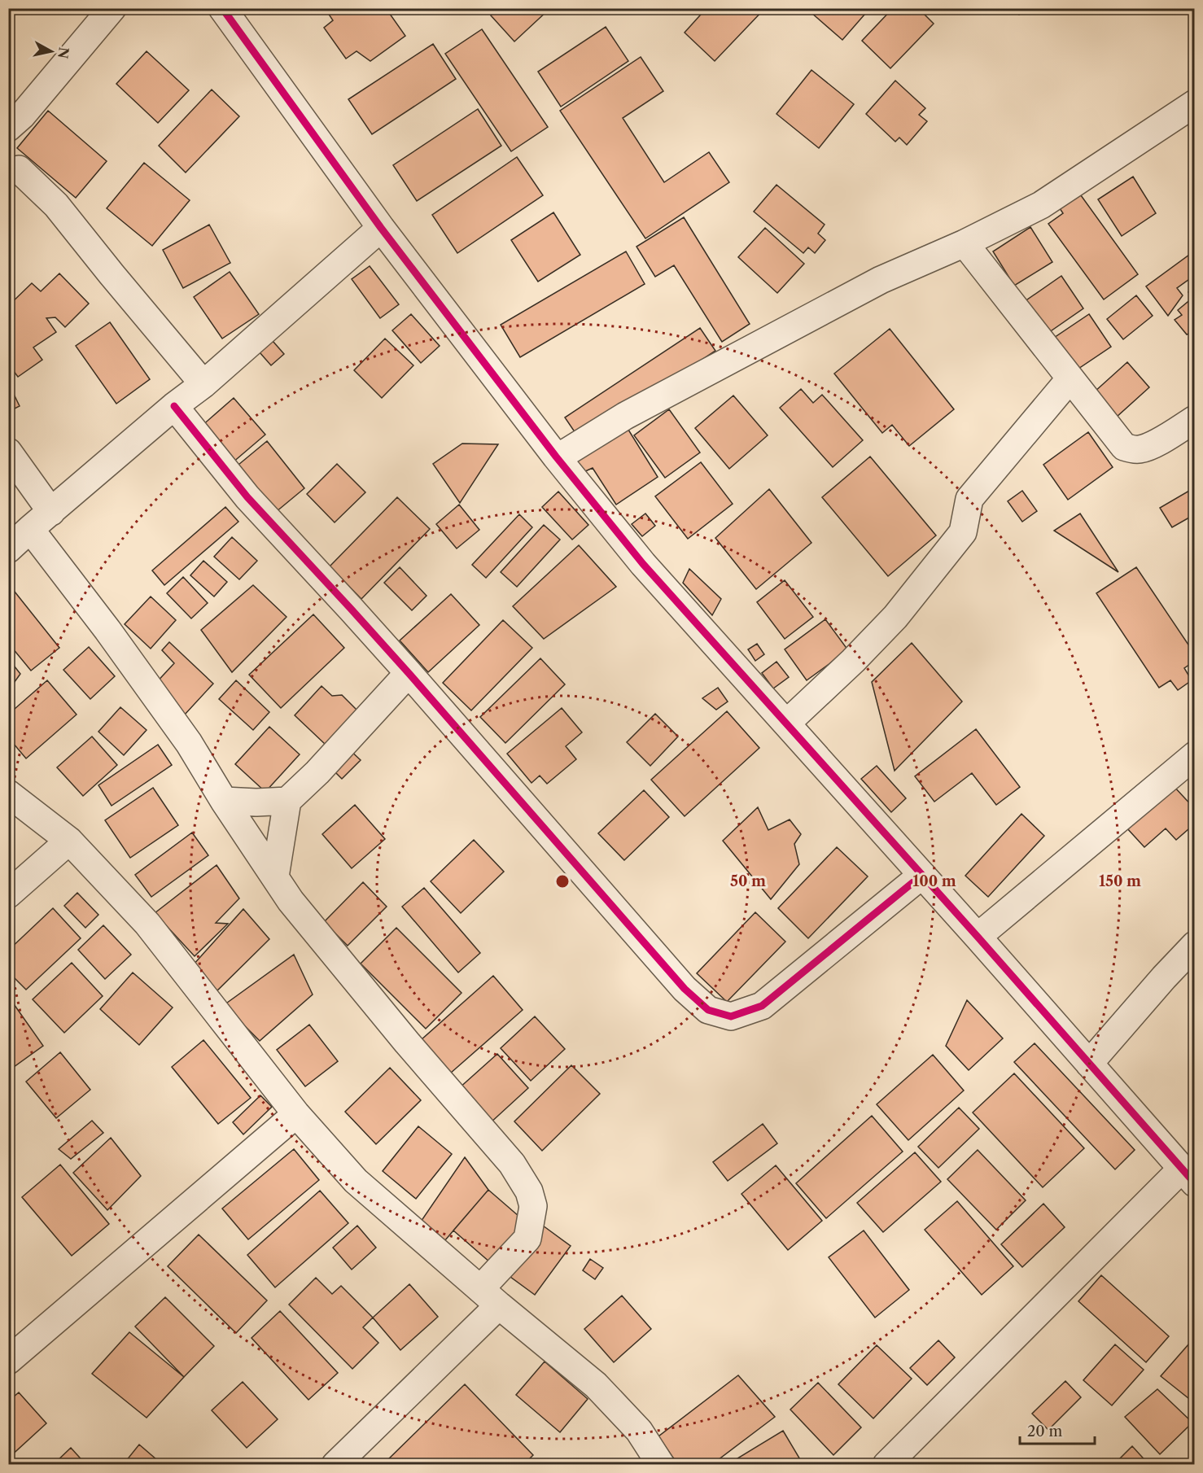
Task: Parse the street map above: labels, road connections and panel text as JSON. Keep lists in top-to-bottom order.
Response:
{
  "scale_bar": "20 m",
  "north": "right",
  "rings": ["50 m", "100 m", "150 m"]
}
